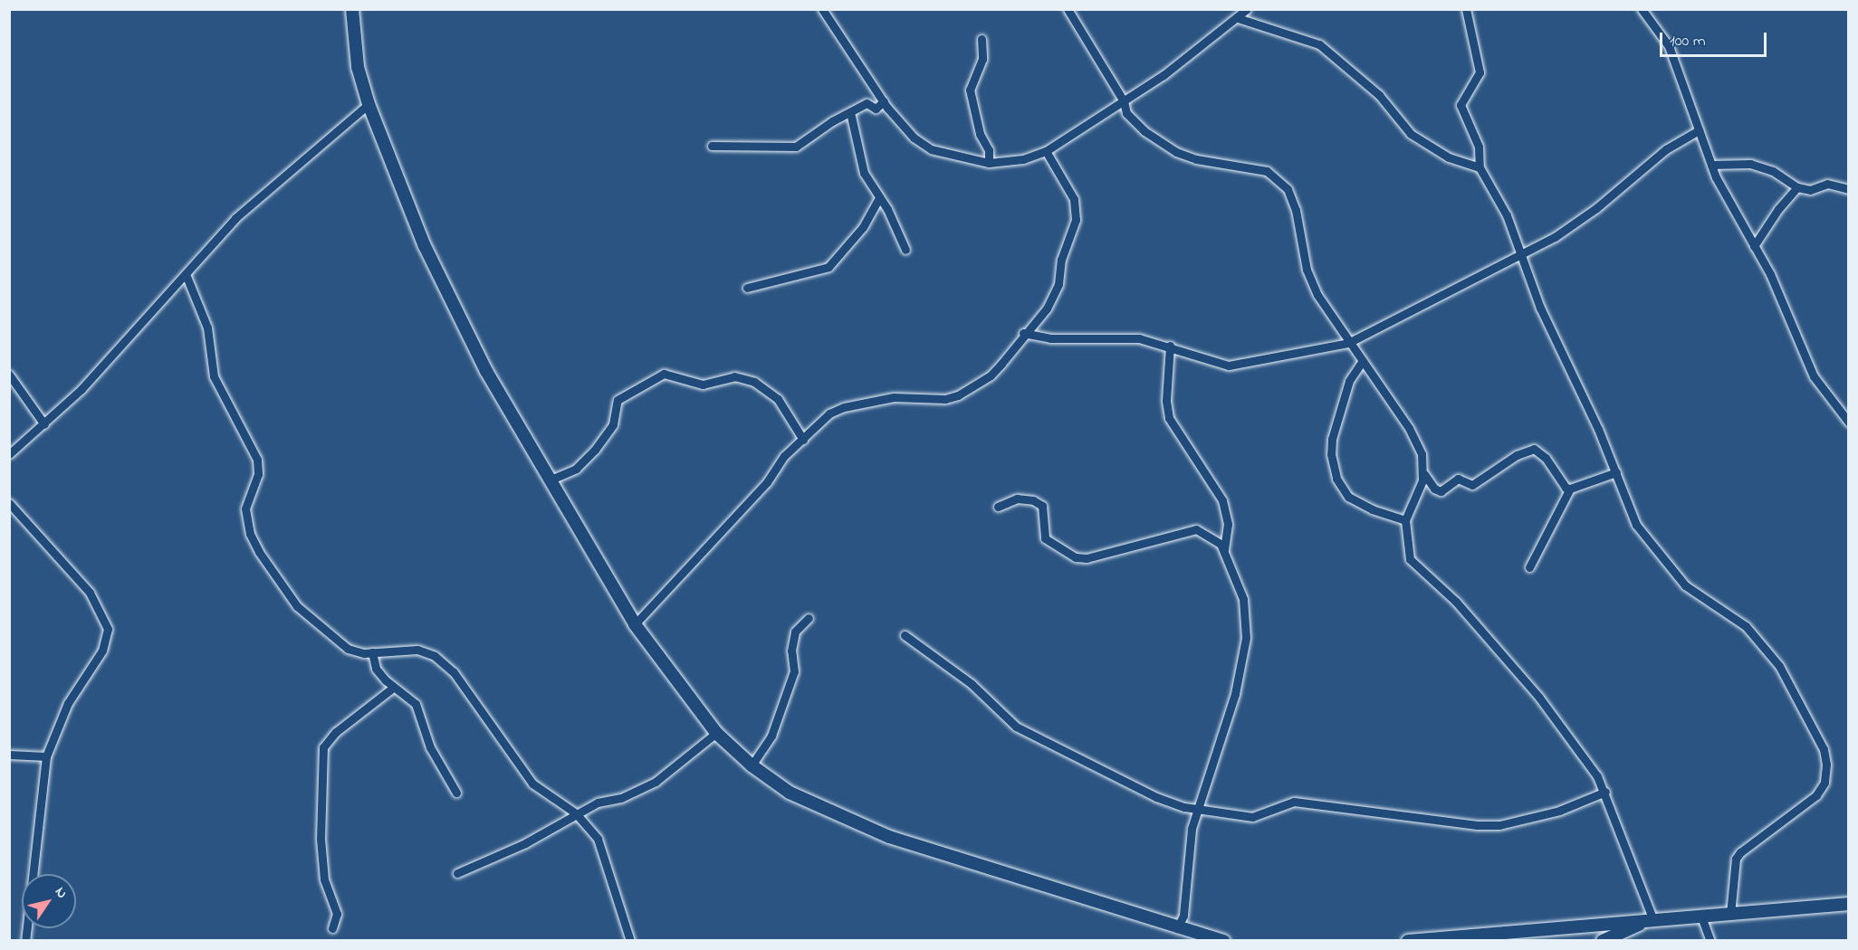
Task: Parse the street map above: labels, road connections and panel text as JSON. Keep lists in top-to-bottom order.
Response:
{
  "scale_bar": "100 m",
  "north": "top right"
}
